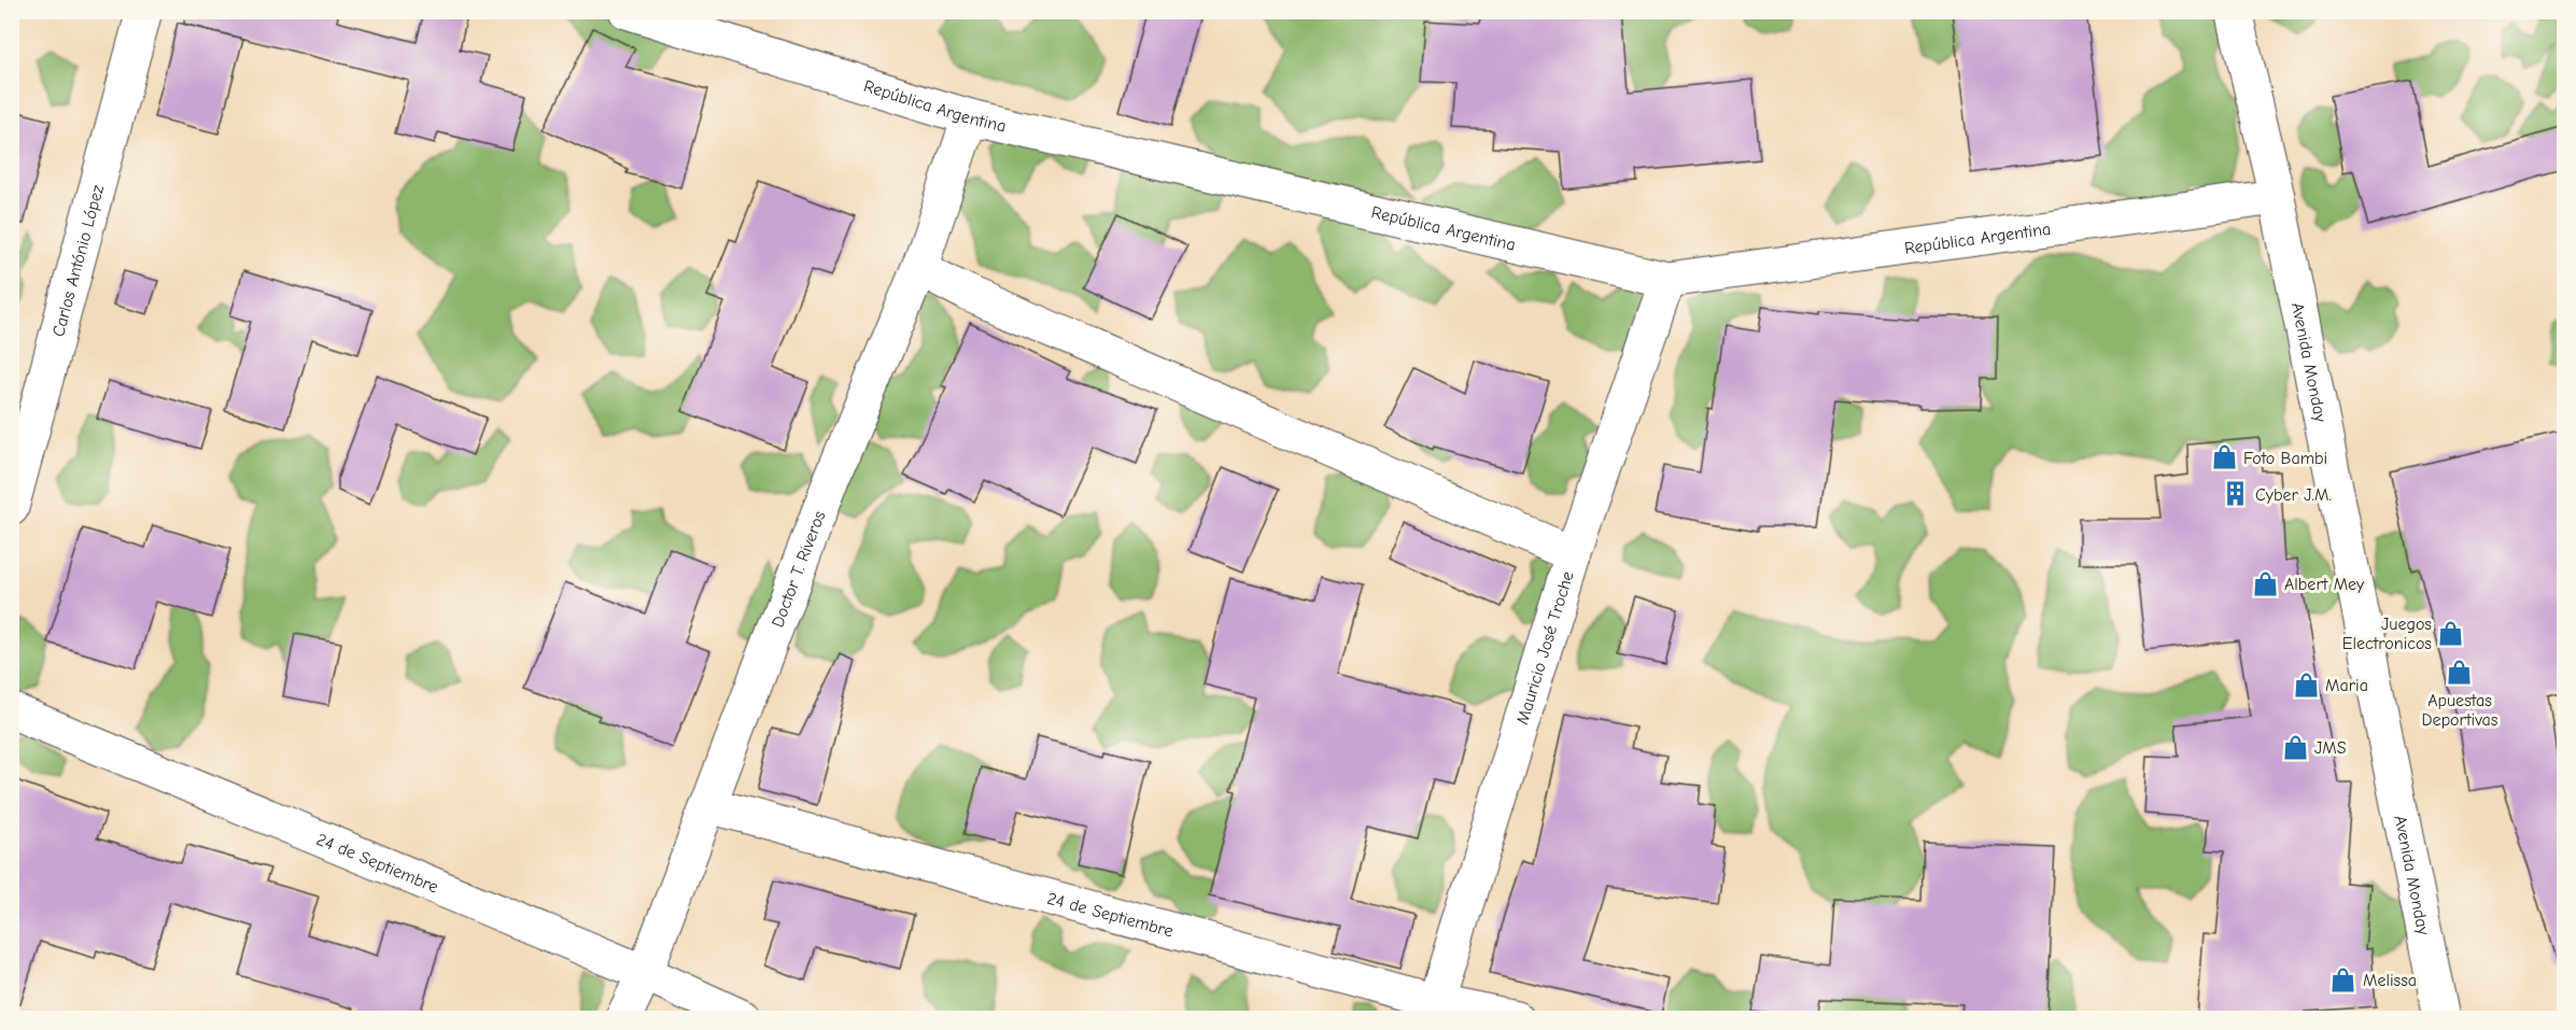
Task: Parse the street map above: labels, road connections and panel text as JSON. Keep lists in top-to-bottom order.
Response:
{
  "streets": {
    "street": [
      "República Argentina",
      "Carlos António López",
      "Avenida Monday",
      "Doctor T. Riveros",
      "Mauricio José Troche",
      "24 de Septiembre"
    ]
  },
  "crossings": [
    ["República Argentina", "Avenida Monday"],
    ["República Argentina", "Doctor T. Riveros"],
    ["República Argentina", "Mauricio José Troche"],
    ["Doctor T. Riveros", "24 de Septiembre"],
    ["Mauricio José Troche", "24 de Septiembre"]
  ],
  "places": {
    "shop": [
      "Foto Bambi",
      "Albert Mey",
      "Juegos Electronicos",
      "Apuestas Deportivas",
      "Maria",
      "JMS",
      "Melissa"
    ],
    "building": ["Cyber J.M."]
  }
}
